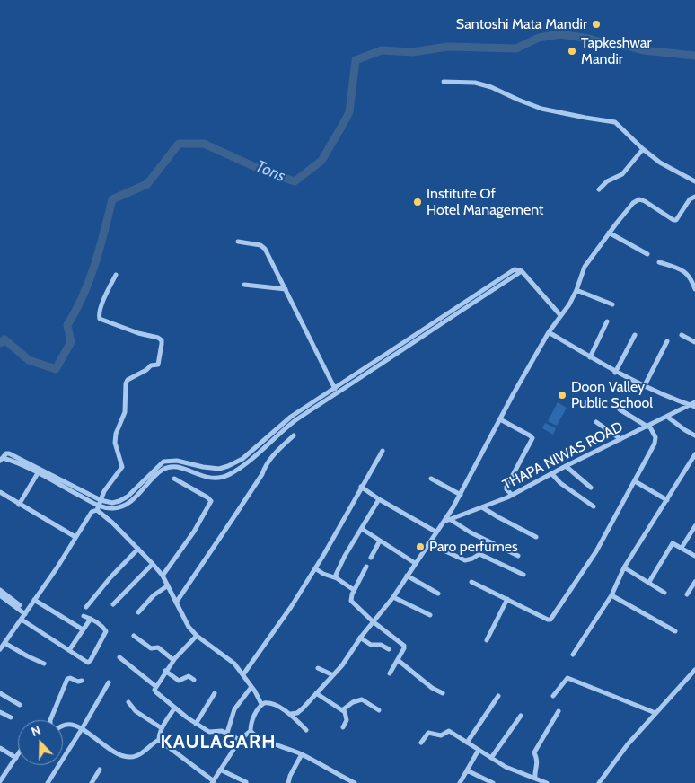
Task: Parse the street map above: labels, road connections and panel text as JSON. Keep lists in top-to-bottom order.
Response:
{
  "streets": {
    "street": ["THAPA NIWAS ROAD"]
  },
  "districts": ["KAULAGARH"],
  "water": ["Tons"],
  "places": [
    "Santoshi Mata Mandir",
    "Tapkeshwar Mandir",
    "Institute Of Hotel Management",
    "Doon Valley Public School",
    "Paro perfumes"
  ],
  "north": "top"
}
